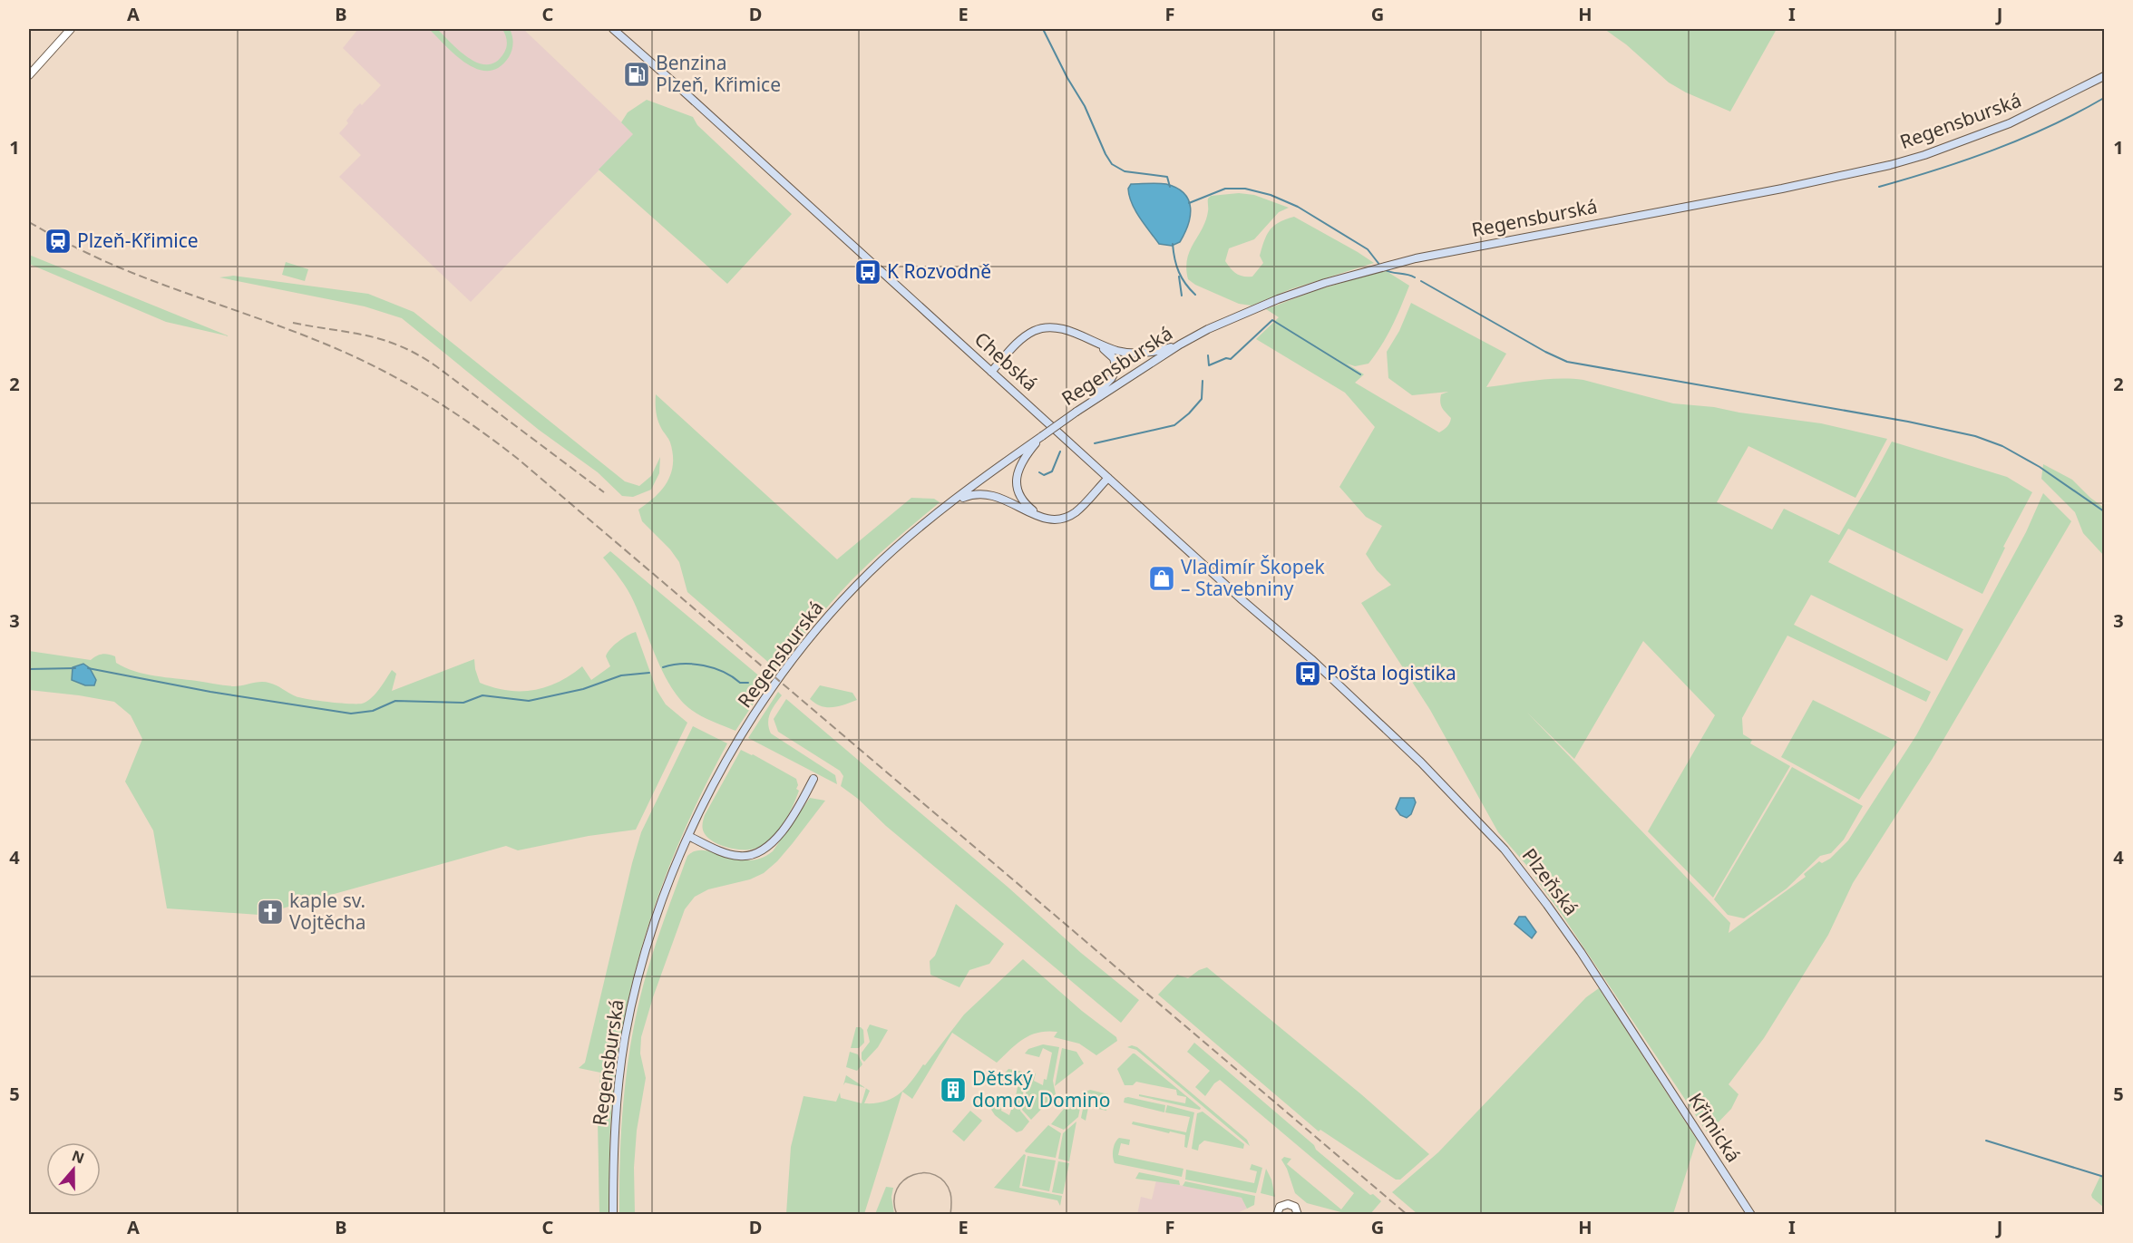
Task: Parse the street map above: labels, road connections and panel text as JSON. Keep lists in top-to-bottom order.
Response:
{
  "streets": {
    "main road": [
      "Regensburská",
      "Chebská",
      "Plzeňská",
      "Křimická"
    ]
  },
  "crossings": [
    ["Chebská", "Plzeňská"],
    ["Plzeňská", "Křimická"]
  ],
  "places": {
    "fuel station": ["Benzina Plzeň, Křimice"],
    "station": ["Plzeň-Křimice"],
    "bus stop": ["K Rozvodně", "Pošta logistika"],
    "shop": ["Vladimír Škopek – Stavebniny"],
    "church": ["kaple sv. Vojtěcha"],
    "building": ["Dětský domov Domino"]
  },
  "north": "top",
  "grid": {
    "columns": [
      "A",
      "B",
      "C",
      "D",
      "E",
      "F",
      "G",
      "H",
      "I",
      "J"
    ],
    "rows": [
      "1",
      "2",
      "3",
      "4",
      "5"
    ]
  }
}
